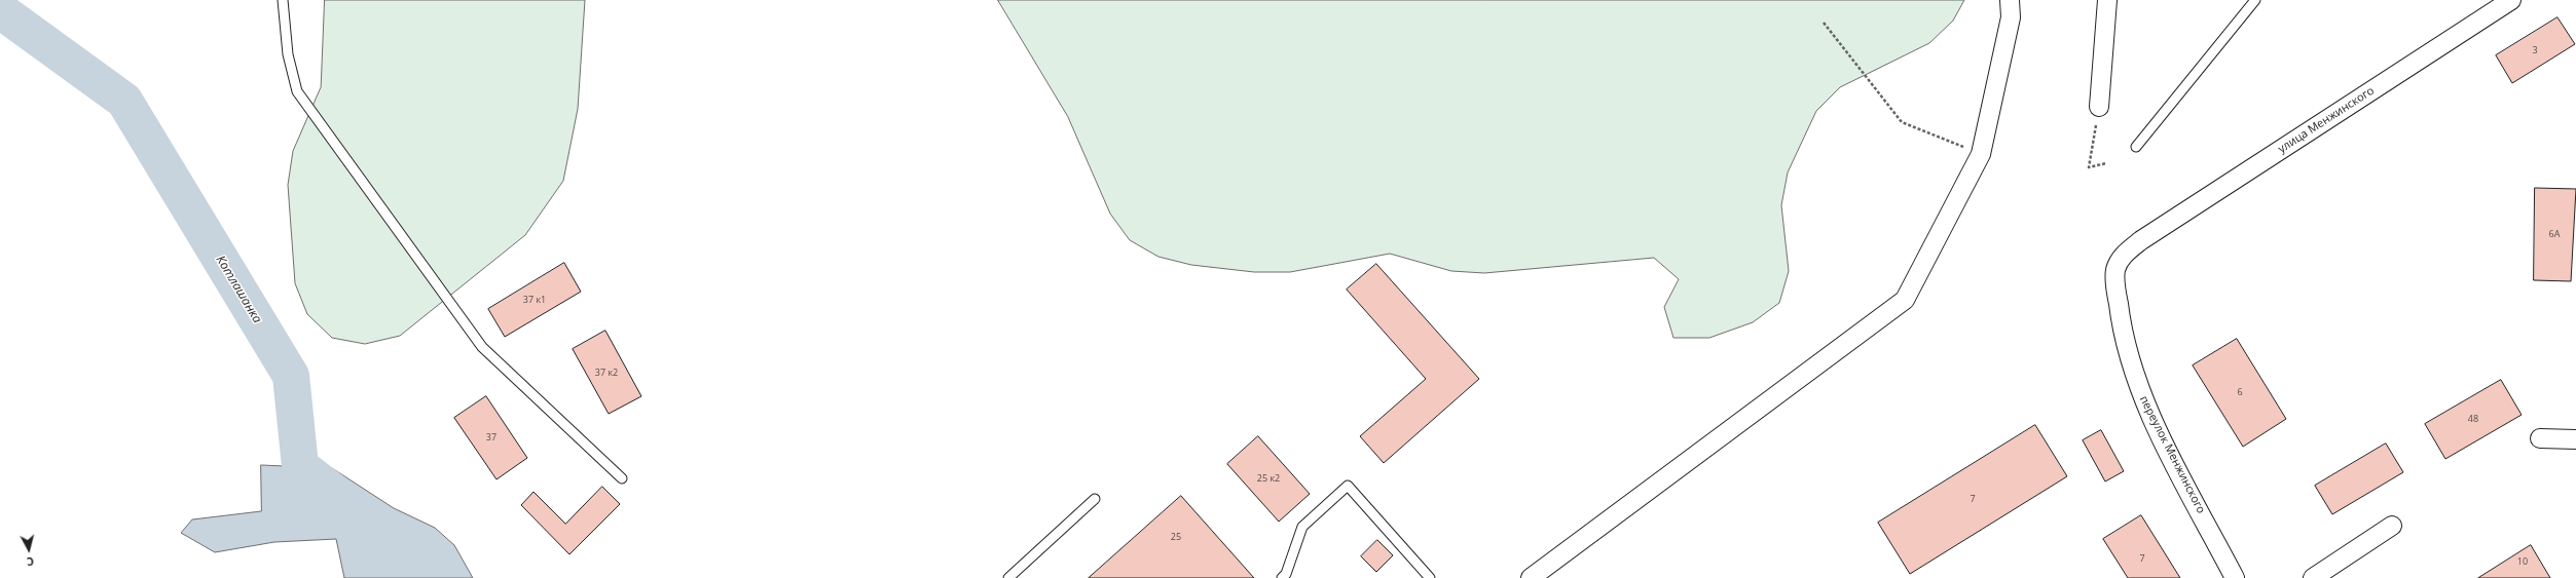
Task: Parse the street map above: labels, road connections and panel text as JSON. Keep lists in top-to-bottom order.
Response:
{
  "streets": {
    "street": ["улица Менжинского", "переулок Менжинского"]
  },
  "crossings": [
    ["улица Менжинского", "переулок Менжинского"]
  ],
  "water": ["Котлашанка"],
  "house_numbers": [
    "3",
    "6А",
    "37 к1",
    "37 к2",
    "6",
    "48",
    "37",
    "25 к2",
    "7",
    "25",
    "7",
    "10"
  ],
  "north": "bottom"
}
